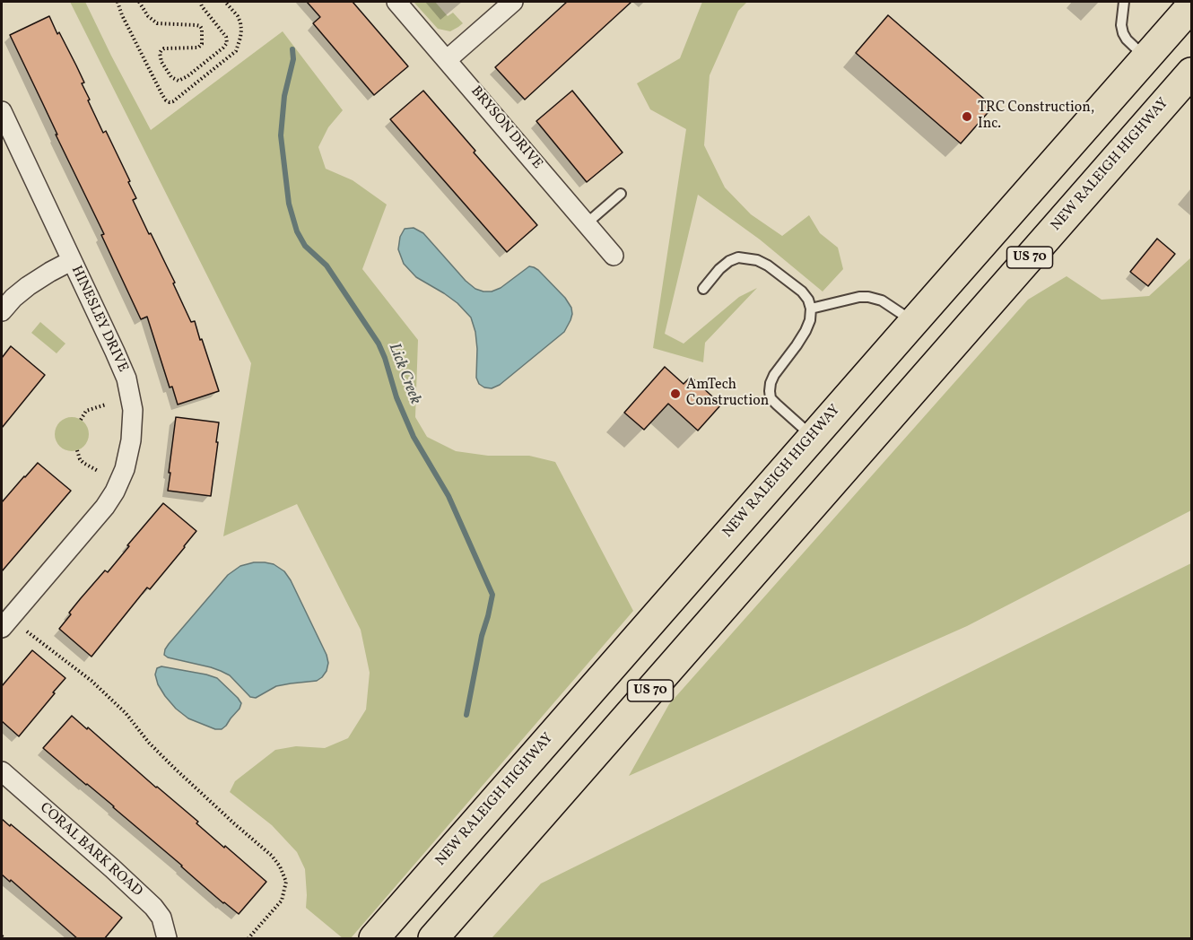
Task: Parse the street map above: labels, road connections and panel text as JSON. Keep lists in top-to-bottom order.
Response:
{
  "streets": {
    "highway": ["NEW RALEIGH HIGHWAY", "US 70"],
    "street": ["BRYSON DRIVE", "HINESLEY DRIVE", "CORAL BARK ROAD"]
  },
  "water": ["Lick Creek"],
  "places": ["TRC Construction, Inc.", "AmTech Construction"]
}
